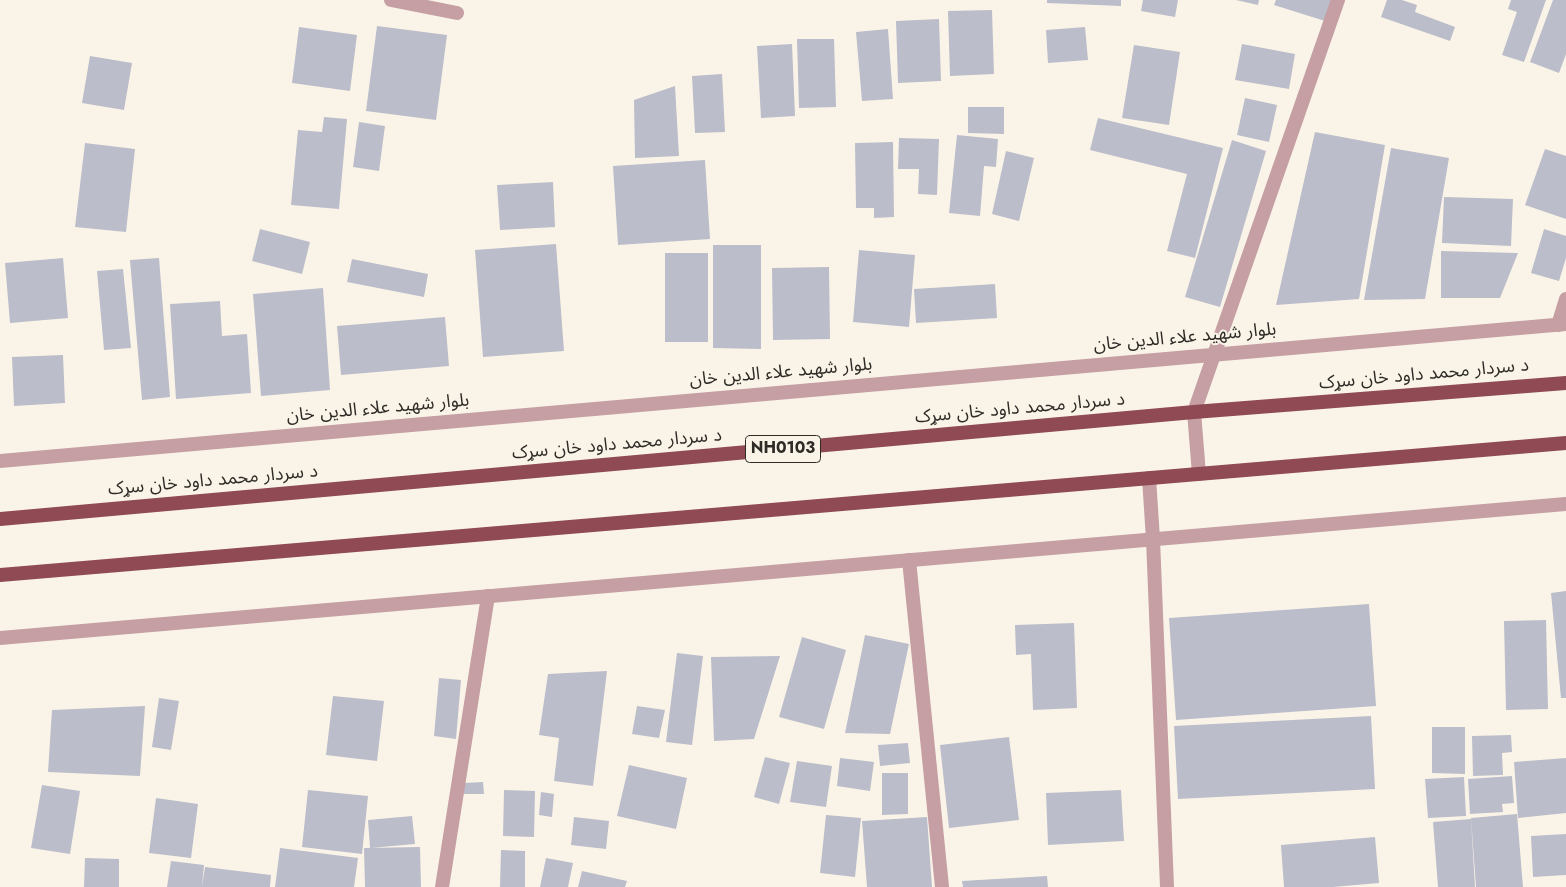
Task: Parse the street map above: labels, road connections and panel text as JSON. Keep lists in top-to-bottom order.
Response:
{
  "streets": {
    "highway": ["د سردار محمد داود خان سړک", "NH0103"],
    "street": ["بلوار شهید علاء الدین خان"]
  }
}
